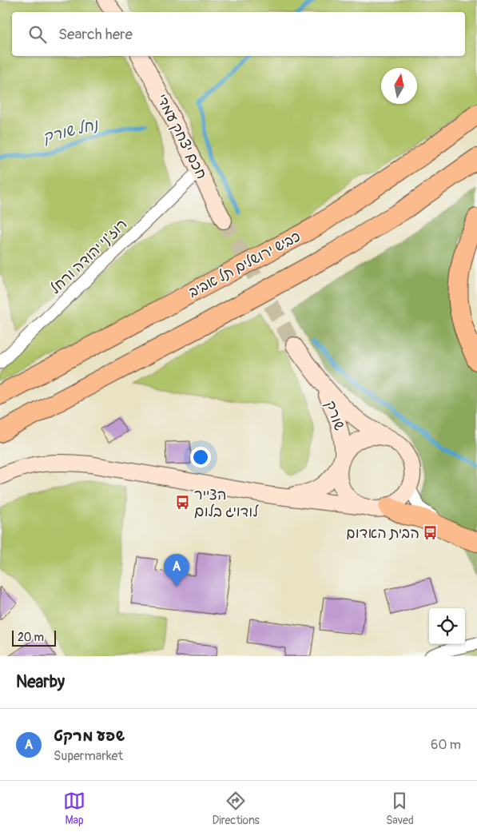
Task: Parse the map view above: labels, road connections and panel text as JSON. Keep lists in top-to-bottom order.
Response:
{
  "streets": {
    "highway": ["כביש ירושלים תל אביב"],
    "main road": ["חכם יצחק עמדי", "שורק"],
    "street": ["רוז'ני יהודה ורחל"]
  },
  "crossings": [
    ["חכם יצחק עמדי", "רוז'ני יהודה ורחל"]
  ],
  "water": ["נחל שורק"],
  "places": {
    "bus stop": ["הצייר לודויג בלום", "הבית האדום"]
  },
  "scale_bar": "20 m",
  "north": "top",
  "page": {
    "search": "Search here",
    "pins": "A",
    "scale": "20 m",
    "heading": "Nearby",
    "list": [
      {
        "mark": "A",
        "name": "שפע מרקט",
        "note": "Supermarket",
        "value": "60 m"
      }
    ],
    "nav": ["Map", "Directions", "Saved"]
  }
}
